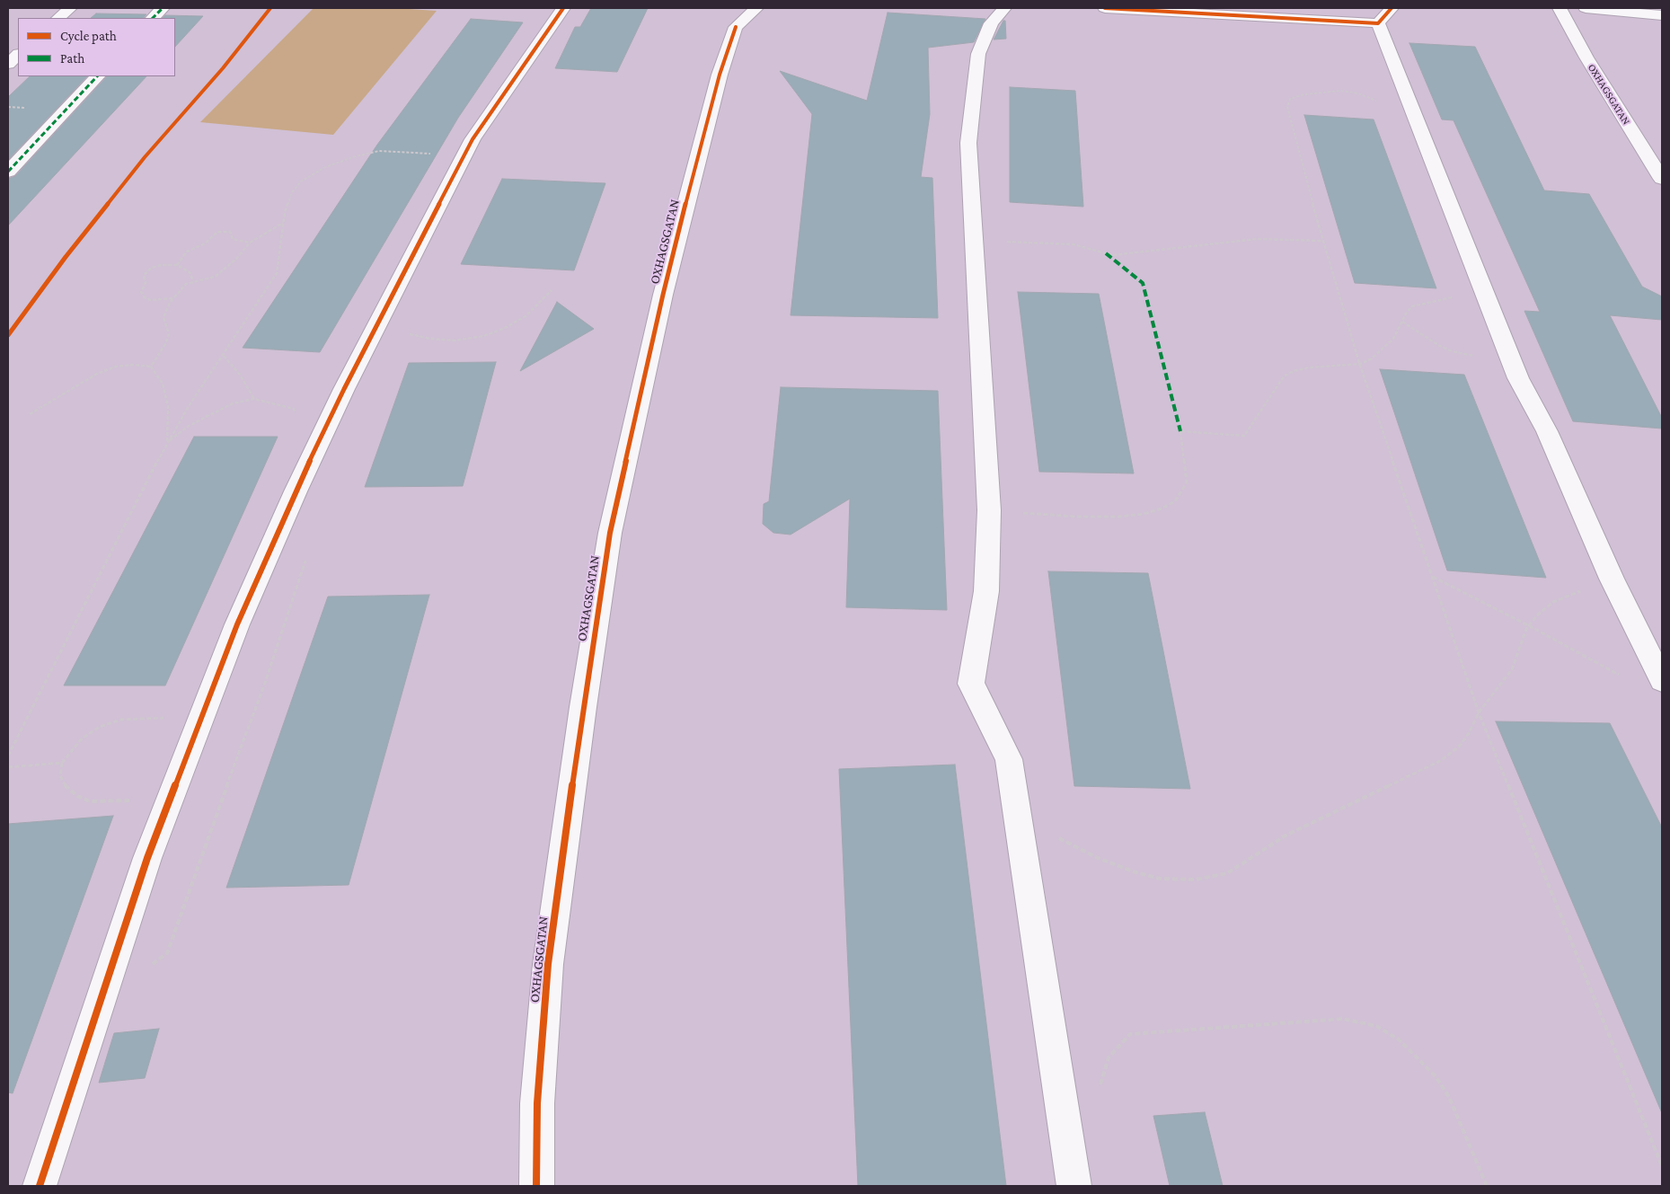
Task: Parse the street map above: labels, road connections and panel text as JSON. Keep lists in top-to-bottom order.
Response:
{
  "streets": {
    "street": ["OXHAGSGATAN"]
  },
  "legend": ["Cycle path", "Path"]
}
